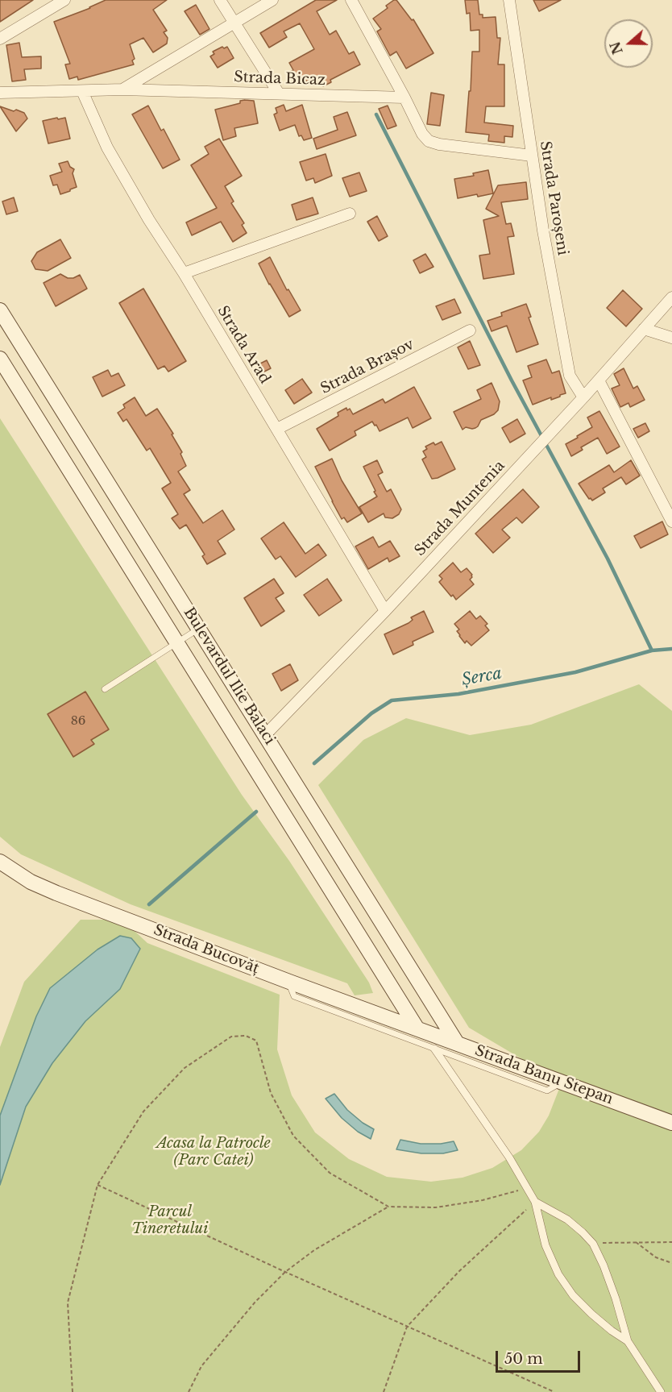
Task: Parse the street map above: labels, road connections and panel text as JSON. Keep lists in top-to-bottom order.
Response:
{
  "streets": {
    "main road": ["Bulevardul Ilie Balaci", "Strada Bucovăț", "Strada Banu Stepan"],
    "street": [
      "Strada Bicaz",
      "Strada Paroșeni",
      "Strada Arad",
      "Strada Brașov",
      "Strada Muntenia"
    ]
  },
  "crossings": [
    ["Strada Bicaz", "Strada Arad"],
    ["Strada Paroșeni", "Strada Muntenia"],
    ["Strada Arad", "Strada Brașov"],
    ["Strada Arad", "Strada Muntenia"],
    ["Strada Muntenia", "Bulevardul Ilie Balaci"],
    ["Bulevardul Ilie Balaci", "Strada Bucovăț"],
    ["Bulevardul Ilie Balaci", "Strada Banu Stepan"],
    ["Strada Bucovăț", "Strada Banu Stepan"]
  ],
  "water": ["Șerca"],
  "parks": ["Acasa la Patrocle (Parc Catei)", "Parcul Tineretului"],
  "house_numbers": ["86"],
  "scale_bar": "50 m",
  "north": "left"
}
